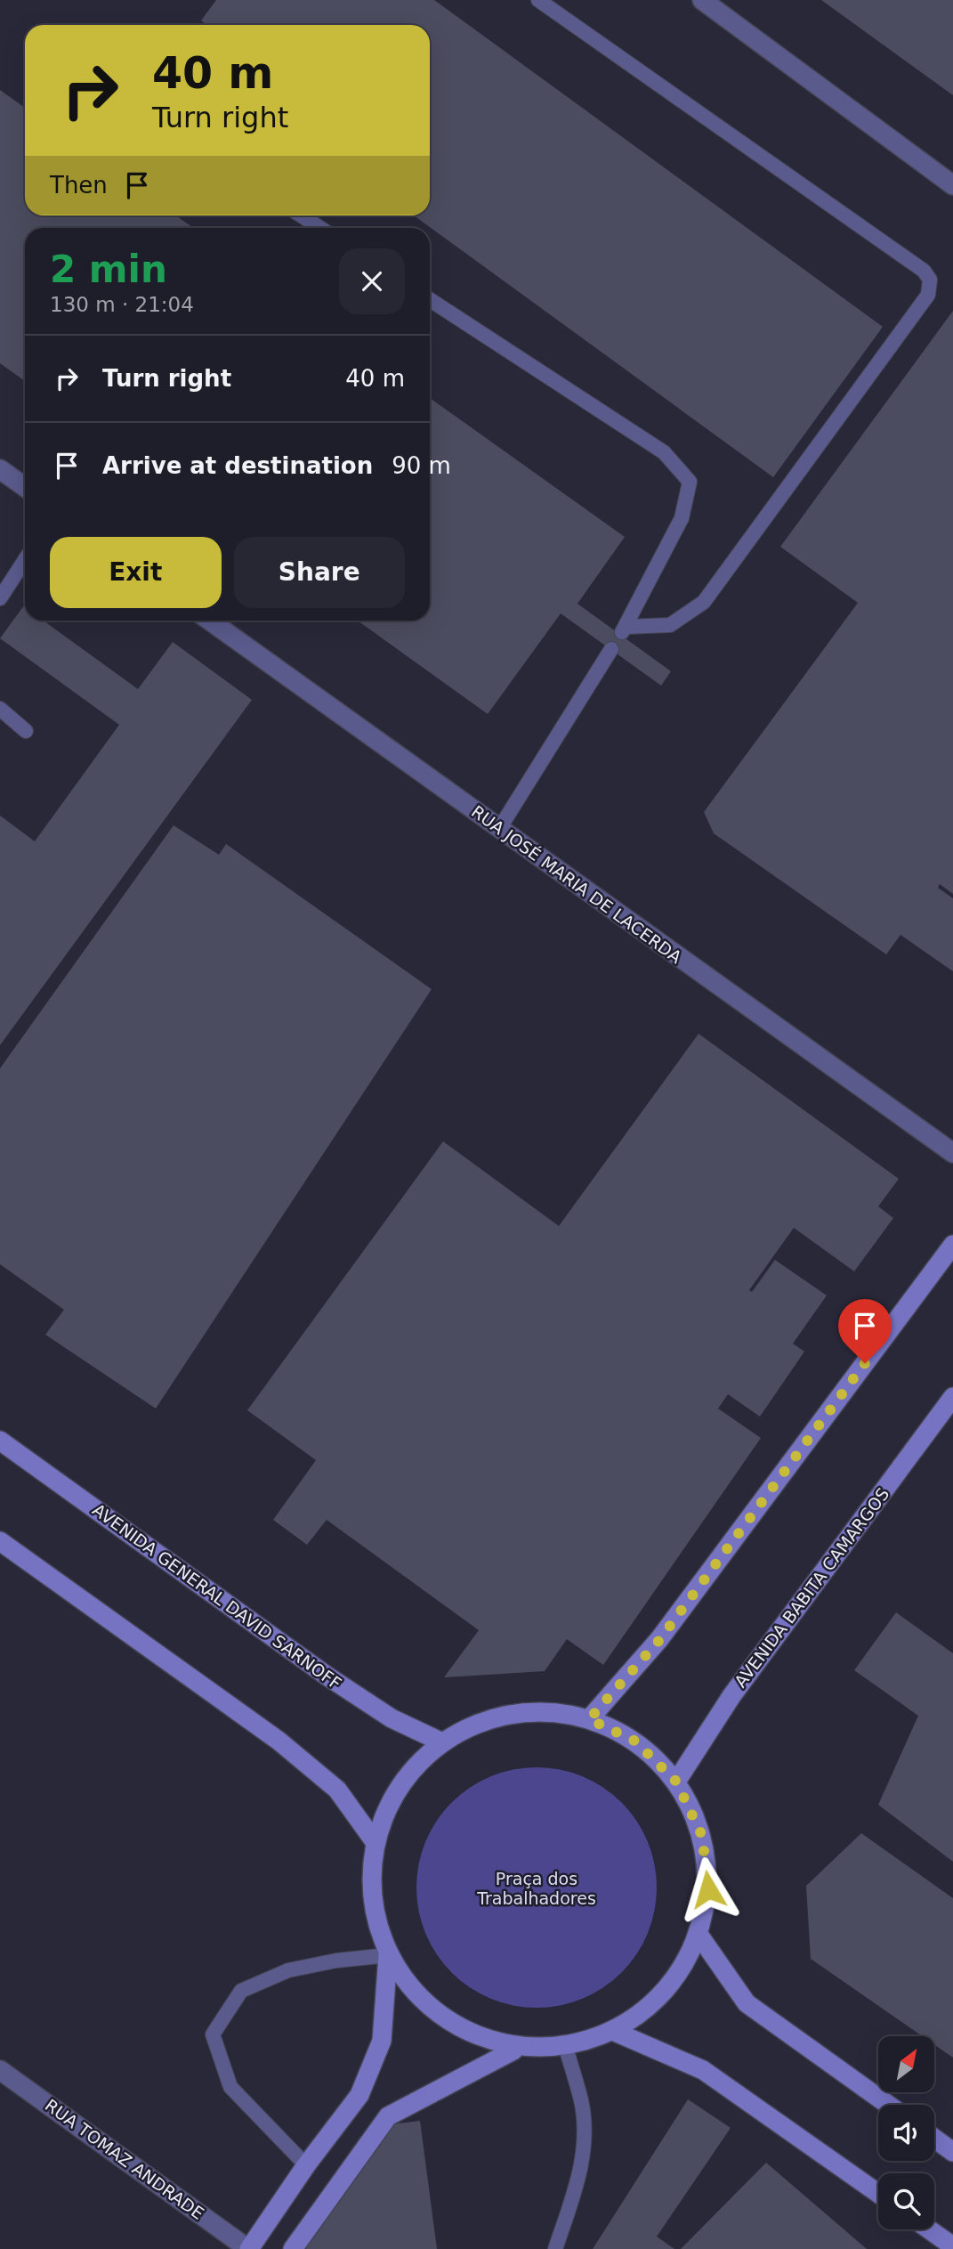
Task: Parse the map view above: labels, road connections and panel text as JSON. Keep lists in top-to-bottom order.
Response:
{
  "streets": {
    "street": [
      "RUA JOSÉ MARIA DE LACERDA",
      "AVENIDA BABITA CAMARGOS",
      "AVENIDA GENERAL DAVID SARNOFF",
      "RUA TOMAZ ANDRADE"
    ]
  },
  "parks": ["Praça dos Trabalhadores"],
  "north": "top right",
  "page": {
    "turn": ["40 m", "Turn right"],
    "then": "Then",
    "heading": ["2 min", "130 m · 21:04"],
    "list": [
      {
        "name": "Turn right",
        "value": "40 m"
      },
      {
        "name": "Arrive at destination",
        "value": "90 m"
      }
    ],
    "buttons": ["Exit", "Share"]
  }
}
